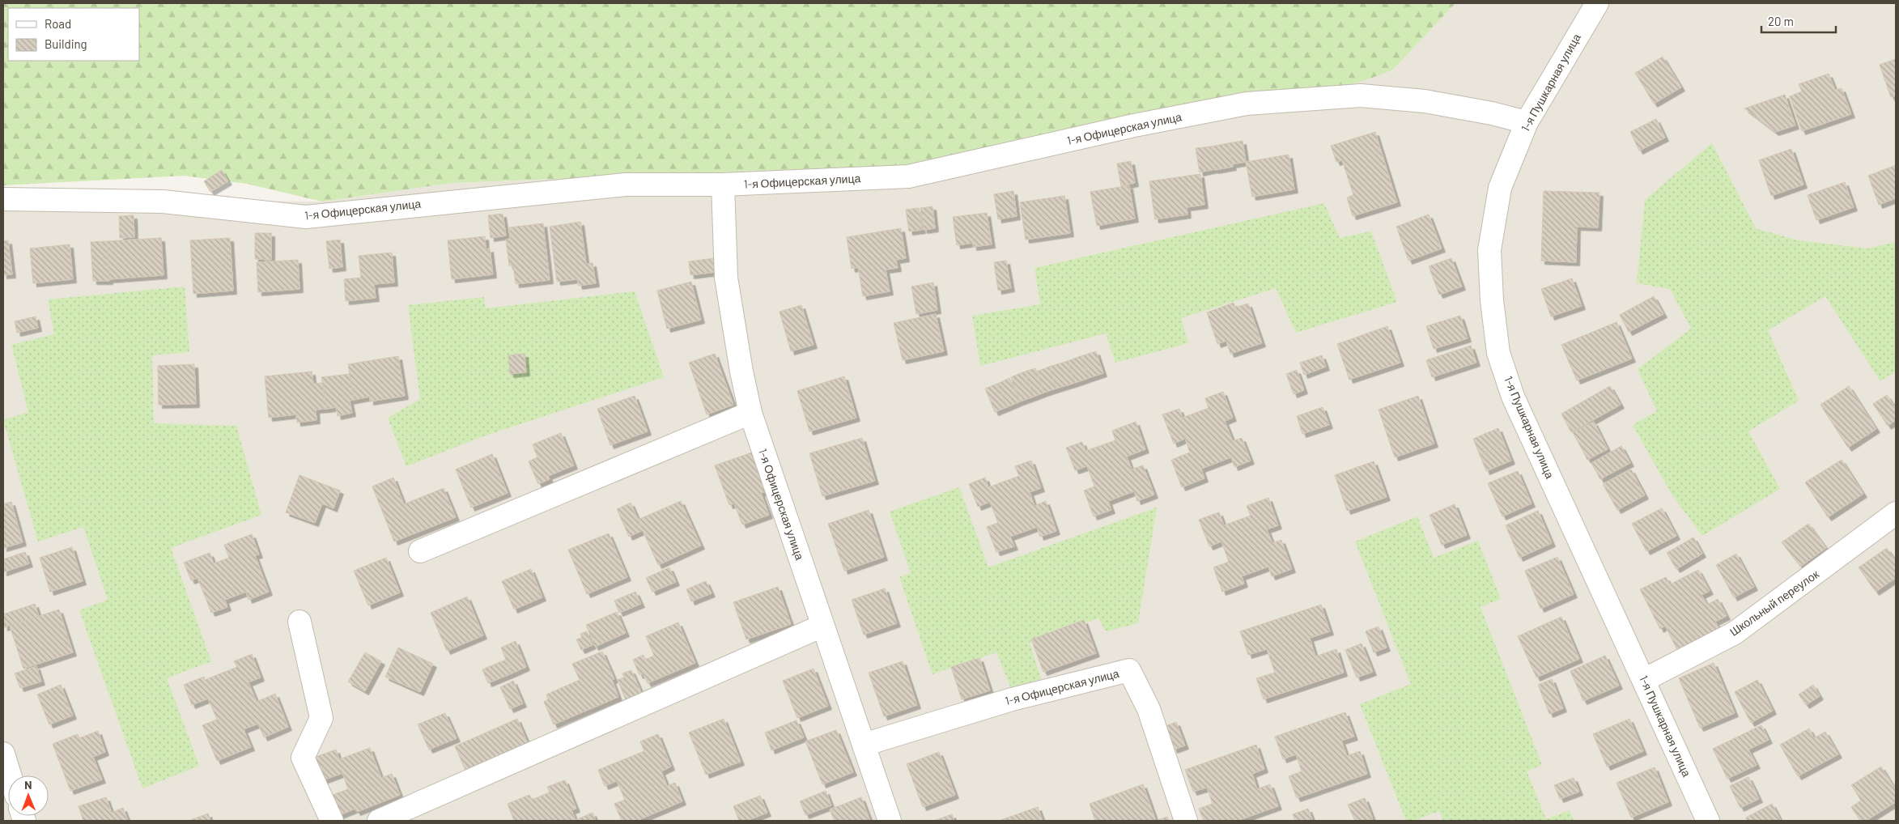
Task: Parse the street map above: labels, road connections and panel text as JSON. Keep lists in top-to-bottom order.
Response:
{
  "streets": {
    "street": ["1-я Пушкарная улица", "1-я Офицерская улица", "Школьный переулок"]
  },
  "crossings": [
    ["1-я Пушкарная улица", "1-я Офицерская улица"],
    ["1-я Пушкарная улица", "Школьный переулок"]
  ],
  "legend": ["Road", "Building"],
  "scale_bar": "20 m",
  "north": "top"
}
